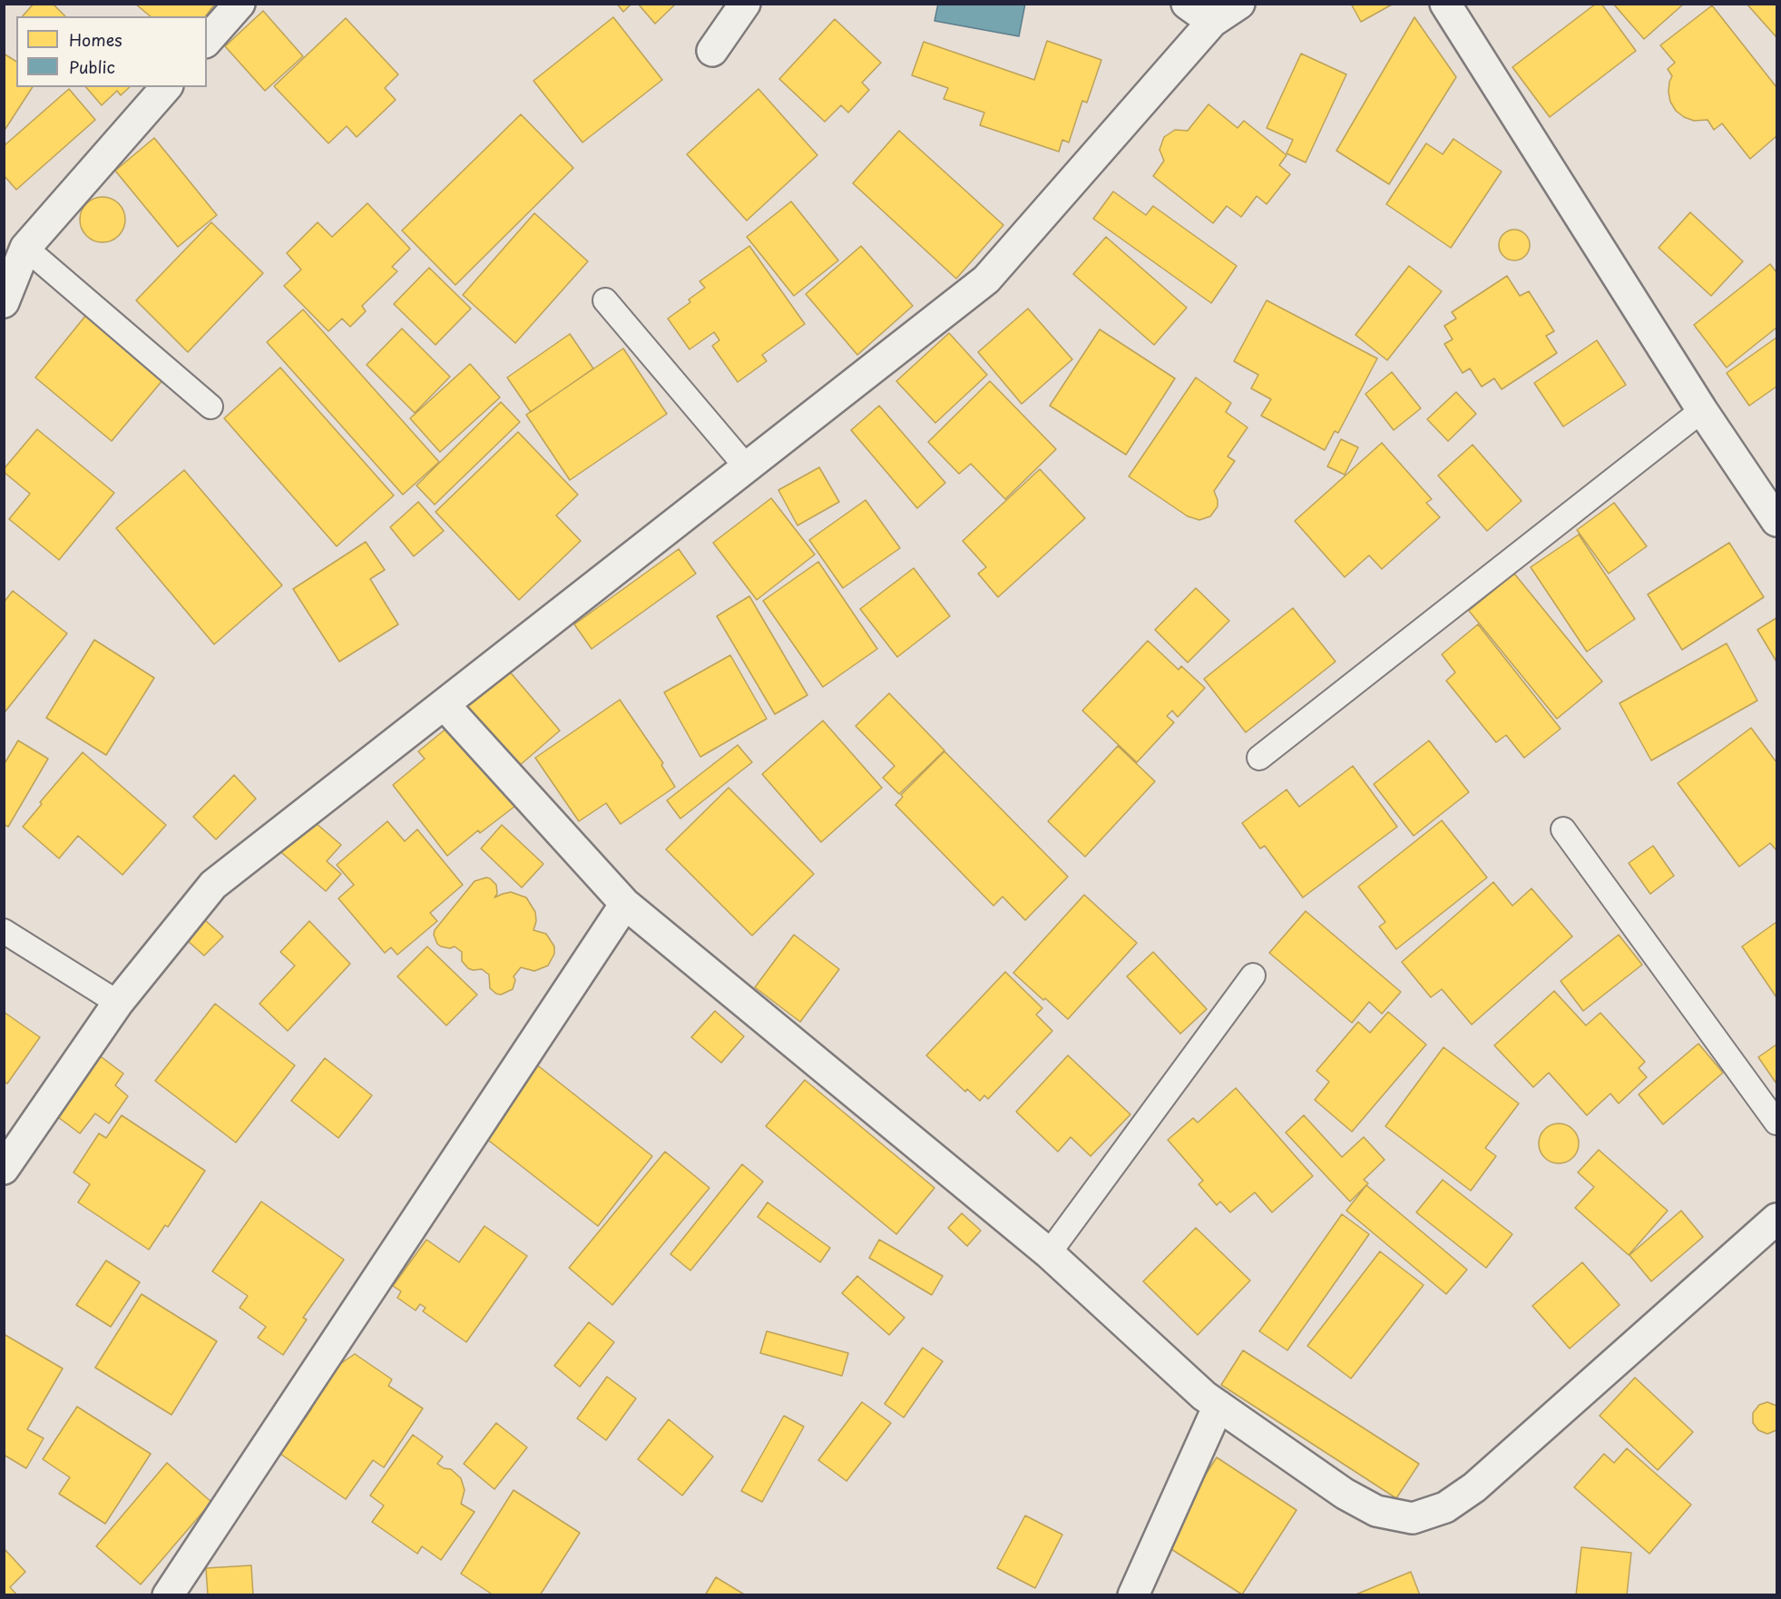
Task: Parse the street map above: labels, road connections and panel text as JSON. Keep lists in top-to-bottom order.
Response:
{
  "legend": ["Homes", "Public"]
}
